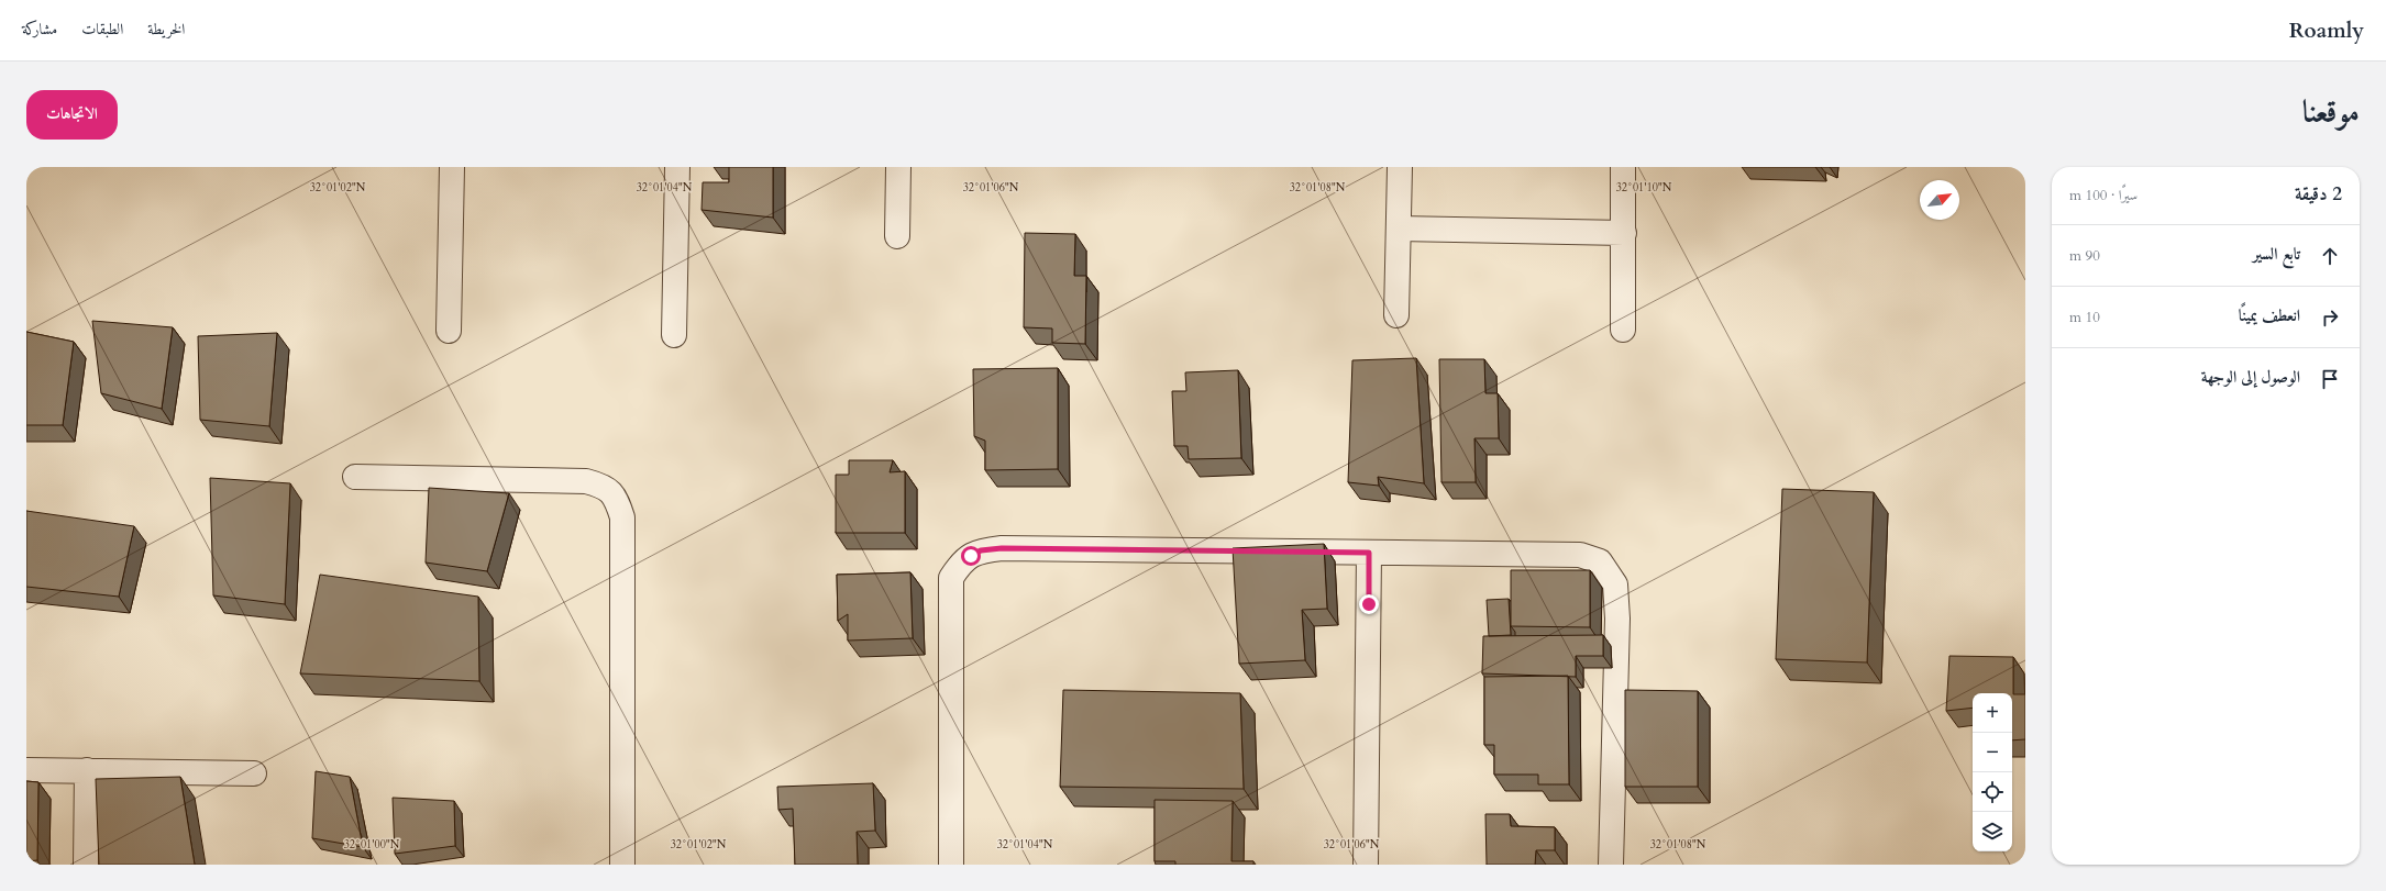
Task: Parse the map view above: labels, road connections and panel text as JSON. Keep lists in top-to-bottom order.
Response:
{
  "north": "top right",
  "page": {
    "header": "Roamly",
    "nav": ["الخريطة", "الطبقات", "مشاركة"],
    "title": "موقعنا",
    "buttons": "الاتجاهات",
    "heading": ["2 دقيقة", "سيرًا · 100 m"],
    "list": [
      ["تابع السير", "90 m"],
      ["انعطف يمينًا", "10 m"],
      "الوصول إلى الوجهة"
    ],
    "map_buttons": ["+", "−"]
  },
  "coordinates": [
    "32°01'02\"N",
    "32°01'04\"N",
    "32°01'06\"N",
    "32°01'08\"N",
    "32°01'10\"N",
    "32°01'00\"N"
  ]
}
